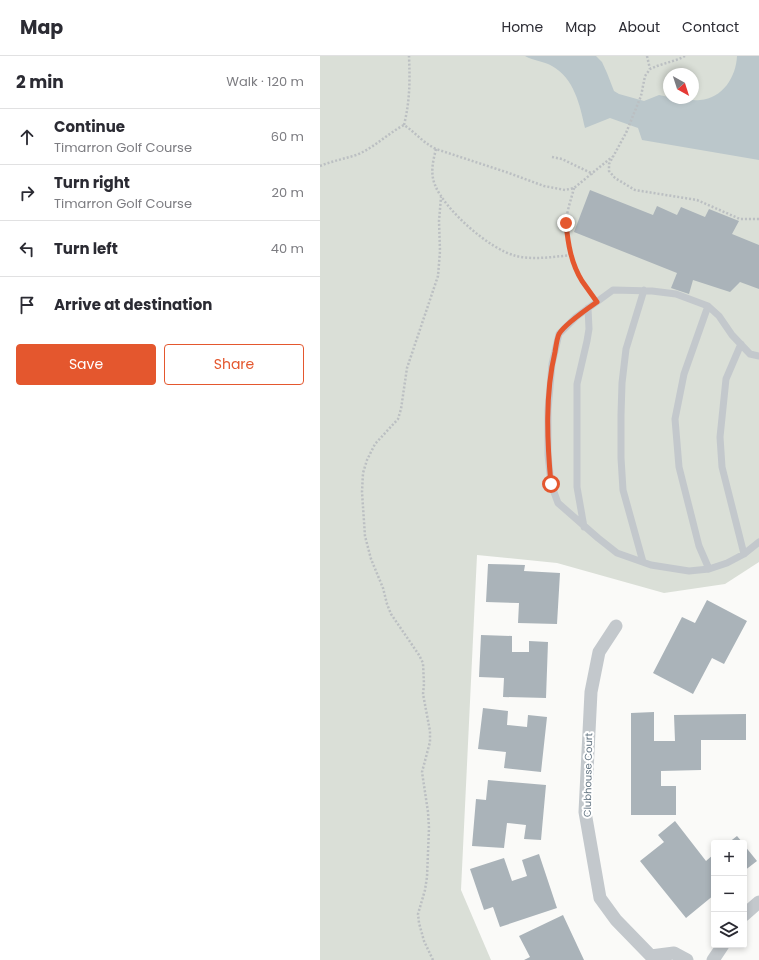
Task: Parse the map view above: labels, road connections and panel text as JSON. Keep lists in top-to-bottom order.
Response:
{
  "streets": {
    "street": ["Clubhouse Court"]
  },
  "north": "bottom right",
  "page": {
    "header": "Map",
    "nav": [
      "Home",
      "Map",
      "About",
      "Contact"
    ],
    "heading": ["2 min", "Walk · 120 m"],
    "list": [
      ["Continue", "Timarron Golf Course", "60 m"],
      ["Turn right", "Timarron Golf Course", "20 m"],
      ["Turn left", "40 m"],
      "Arrive at destination"
    ],
    "buttons": ["Save", "Share"],
    "map_buttons": ["+", "−"]
  }
}
